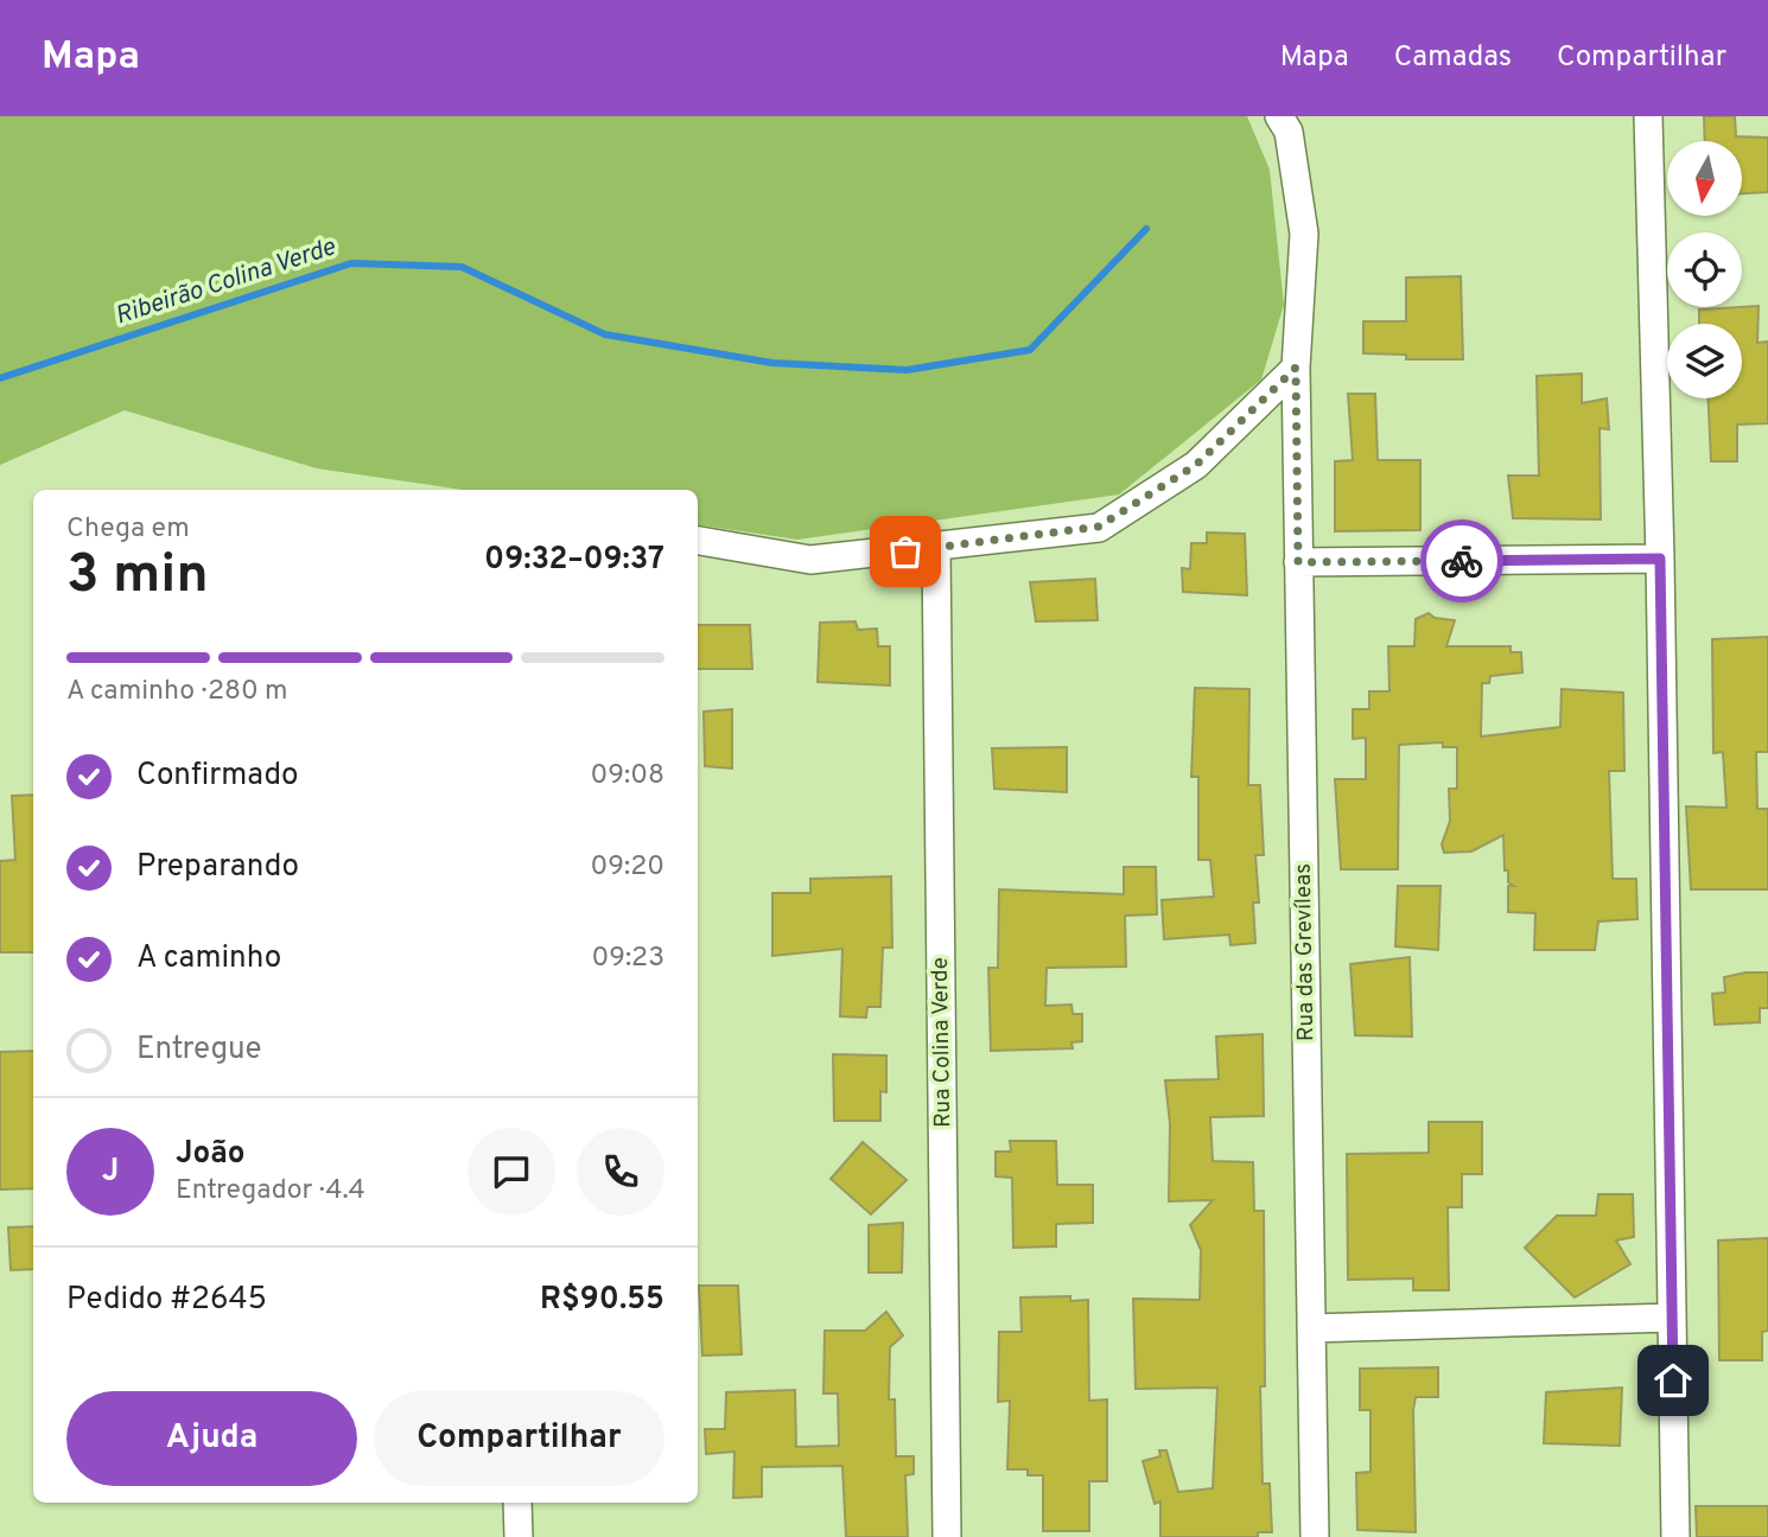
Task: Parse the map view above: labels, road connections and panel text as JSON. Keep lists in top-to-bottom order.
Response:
{
  "streets": {
    "street": ["Rua das Grevíleas", "Rua Colina Verde"]
  },
  "water": ["Ribeirão Colina Verde"],
  "north": "bottom",
  "page": {
    "header": "Mapa",
    "nav": ["Mapa", "Camadas", "Compartilhar"],
    "heading": ["3 min", "Chega em", "09:32–09:37"],
    "panel": [
      "João",
      "Entregador · 4.4",
      "Pedido #2645",
      "R$90.55"
    ],
    "bar": "A caminho · 280 m",
    "list": [
      ["Confirmado", "09:08"],
      ["Preparando", "09:20"],
      ["A caminho", "09:23"],
      "Entregue"
    ],
    "round": "J",
    "buttons": ["Ajuda", "Compartilhar"]
  }
}
